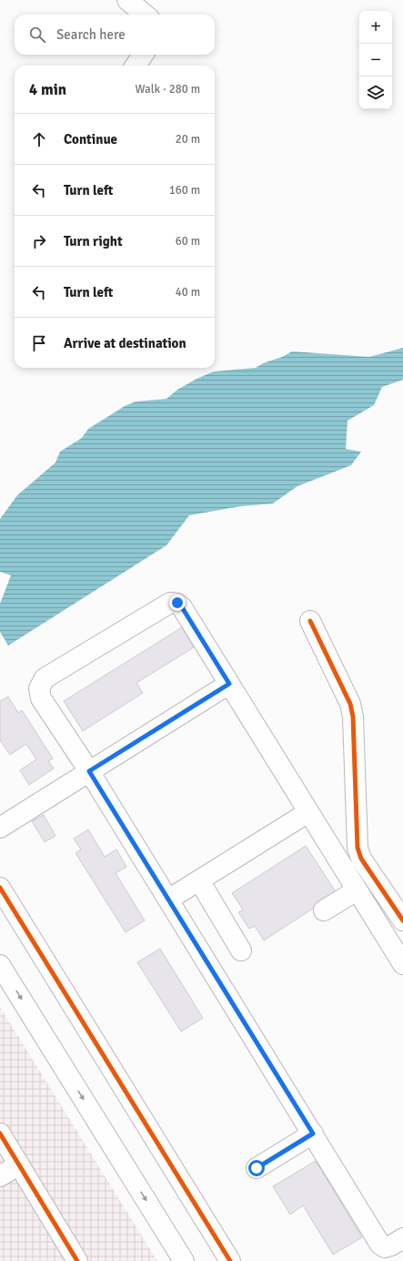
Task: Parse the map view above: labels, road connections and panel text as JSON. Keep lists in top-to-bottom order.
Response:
{
  "page": {
    "map_buttons": ["+", "−"],
    "search": "Search here",
    "heading": ["4 min", "Walk · 280 m"],
    "list": [
      ["Continue", "20 m"],
      ["Turn left", "160 m"],
      ["Turn right", "60 m"],
      ["Turn left", "40 m"],
      "Arrive at destination"
    ]
  }
}
